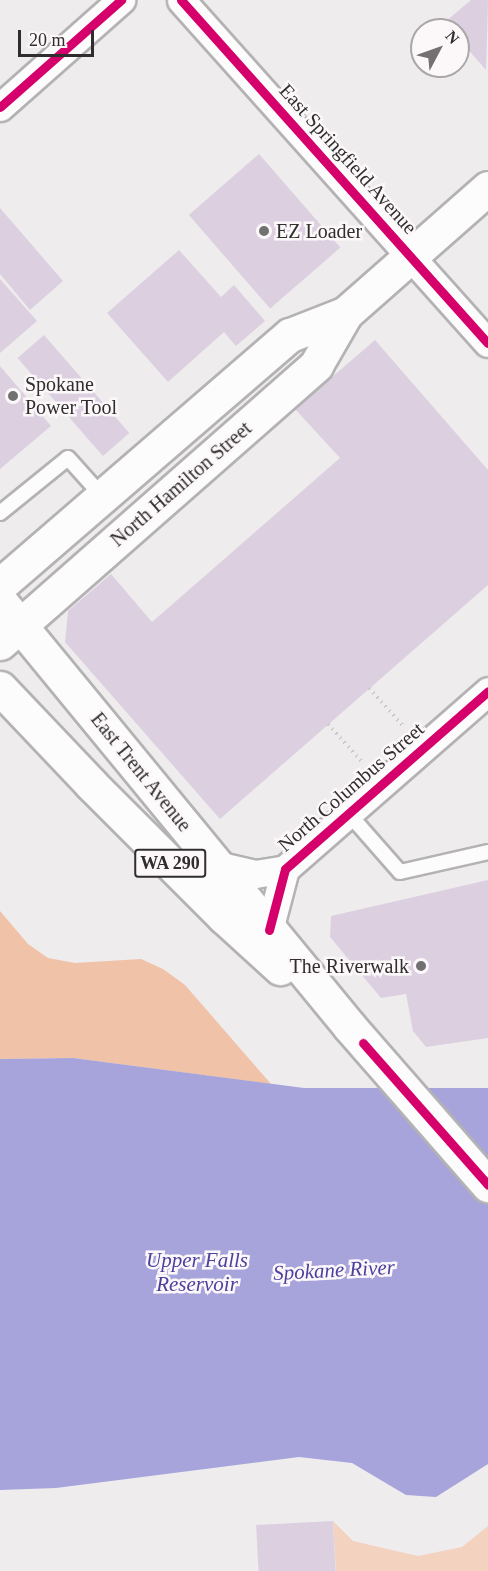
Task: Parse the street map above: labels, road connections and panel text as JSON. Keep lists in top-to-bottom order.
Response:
{
  "streets": {
    "main road": ["North Hamilton Street", "East Trent Avenue", "WA 290"],
    "street": ["East Springfield Avenue", "North Columbus Street"]
  },
  "crossings": [
    ["East Springfield Avenue", "North Hamilton Street"],
    ["North Hamilton Street", "East Trent Avenue"],
    ["East Trent Avenue", "North Columbus Street"]
  ],
  "water": ["Upper Falls Reservoir", "Spokane River"],
  "places": ["EZ Loader", "Spokane Power Tool", "The Riverwalk"],
  "scale_bar": "20 m",
  "north": "top right"
}
